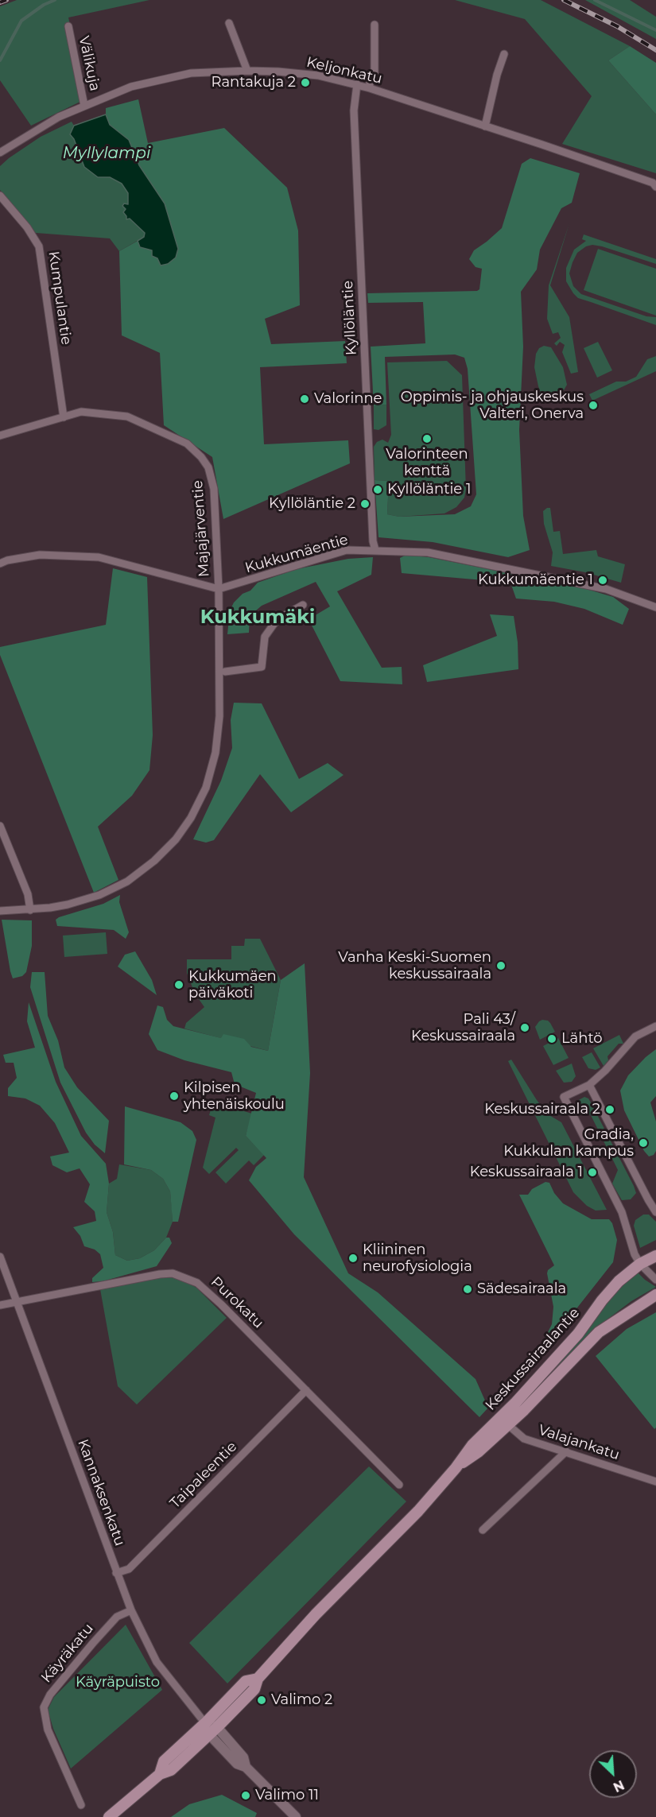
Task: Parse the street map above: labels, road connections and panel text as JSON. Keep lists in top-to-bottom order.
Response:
{
  "streets": {
    "main road": ["Keskussairaalantie"],
    "street": [
      "Välikuja",
      "Keljonkatu",
      "Kumpulantie",
      "Kyllöläntie",
      "Majajärventie",
      "Kukkumäentie",
      "Purokatu",
      "Valajankatu",
      "Taipaleentie",
      "Kannaksenkatu",
      "Käyräkatu"
    ]
  },
  "crossings": [
    ["Välikuja", "Keljonkatu"],
    ["Keljonkatu", "Kyllöläntie"],
    ["Kumpulantie", "Majajärventie"],
    ["Kyllöläntie", "Kukkumäentie"],
    ["Majajärventie", "Kukkumäentie"],
    ["Purokatu", "Taipaleentie"],
    ["Purokatu", "Kannaksenkatu"],
    ["Keskussairaalantie", "Valajankatu"],
    ["Keskussairaalantie", "Kannaksenkatu"],
    ["Taipaleentie", "Kannaksenkatu"],
    ["Kannaksenkatu", "Käyräkatu"]
  ],
  "districts": ["Kukkumäki"],
  "water": ["Myllylampi"],
  "parks": ["Käyräpuisto"],
  "places": [
    "Rantakuja 2",
    "Valorinne",
    "Oppimis- ja ohjauskeskus Valteri, Onerva",
    "Valorinteen kenttä",
    "Kyllöläntie 1",
    "Kyllöläntie 2",
    "Kukkumäentie 1",
    "Vanha Keski-Suomen keskussairaala",
    "Kukkumäen päiväkoti",
    "Pali 43/ Keskussairaala",
    "Lähtö",
    "Kilpisen yhtenäiskoulu",
    "Keskussairaala 2",
    "Gradia, Kukkulan kampus",
    "Keskussairaala 1",
    "Kliininen neurofysiologia",
    "Sädesairaala",
    "Valimo 2",
    "Valimo 11"
  ],
  "north": "bottom right"
}
